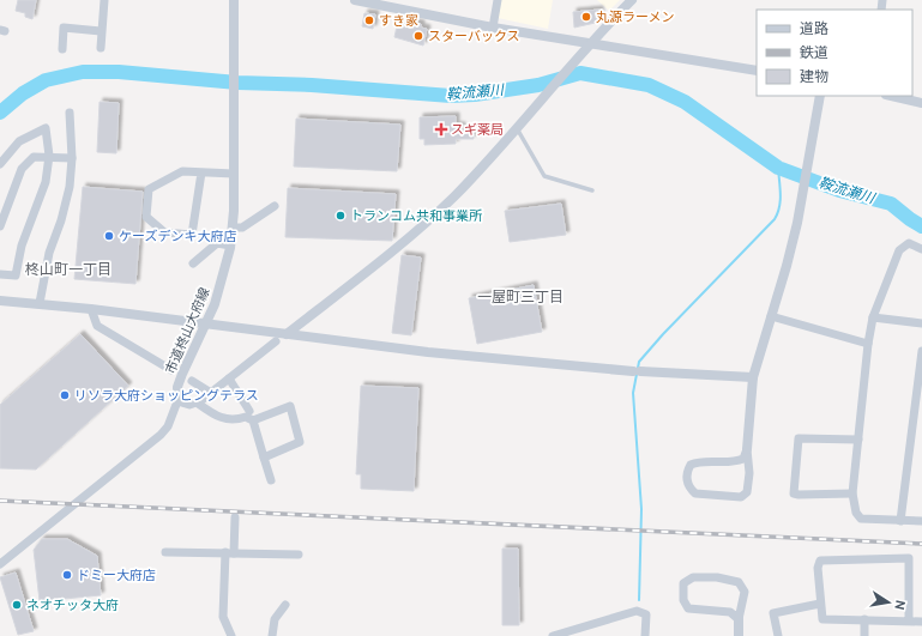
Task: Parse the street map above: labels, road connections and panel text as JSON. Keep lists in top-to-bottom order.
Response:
{
  "streets": {
    "street": ["市道柊山大府線"]
  },
  "districts": ["柊山町一丁目", "一屋町三丁目"],
  "water": ["鞍流瀬川"],
  "places": {
    "other": [
      "丸源ラーメン",
      "すき家",
      "スターバックス",
      "トランコム共和事業所",
      "ケーズデンキ大府店",
      "リソラ大府ショッピングテラス",
      "ドミー大府店",
      "ネオチッタ大府"
    ],
    "health": ["スギ薬局"]
  },
  "legend": ["道路", "鉄道", "建物"],
  "north": "right"
}
